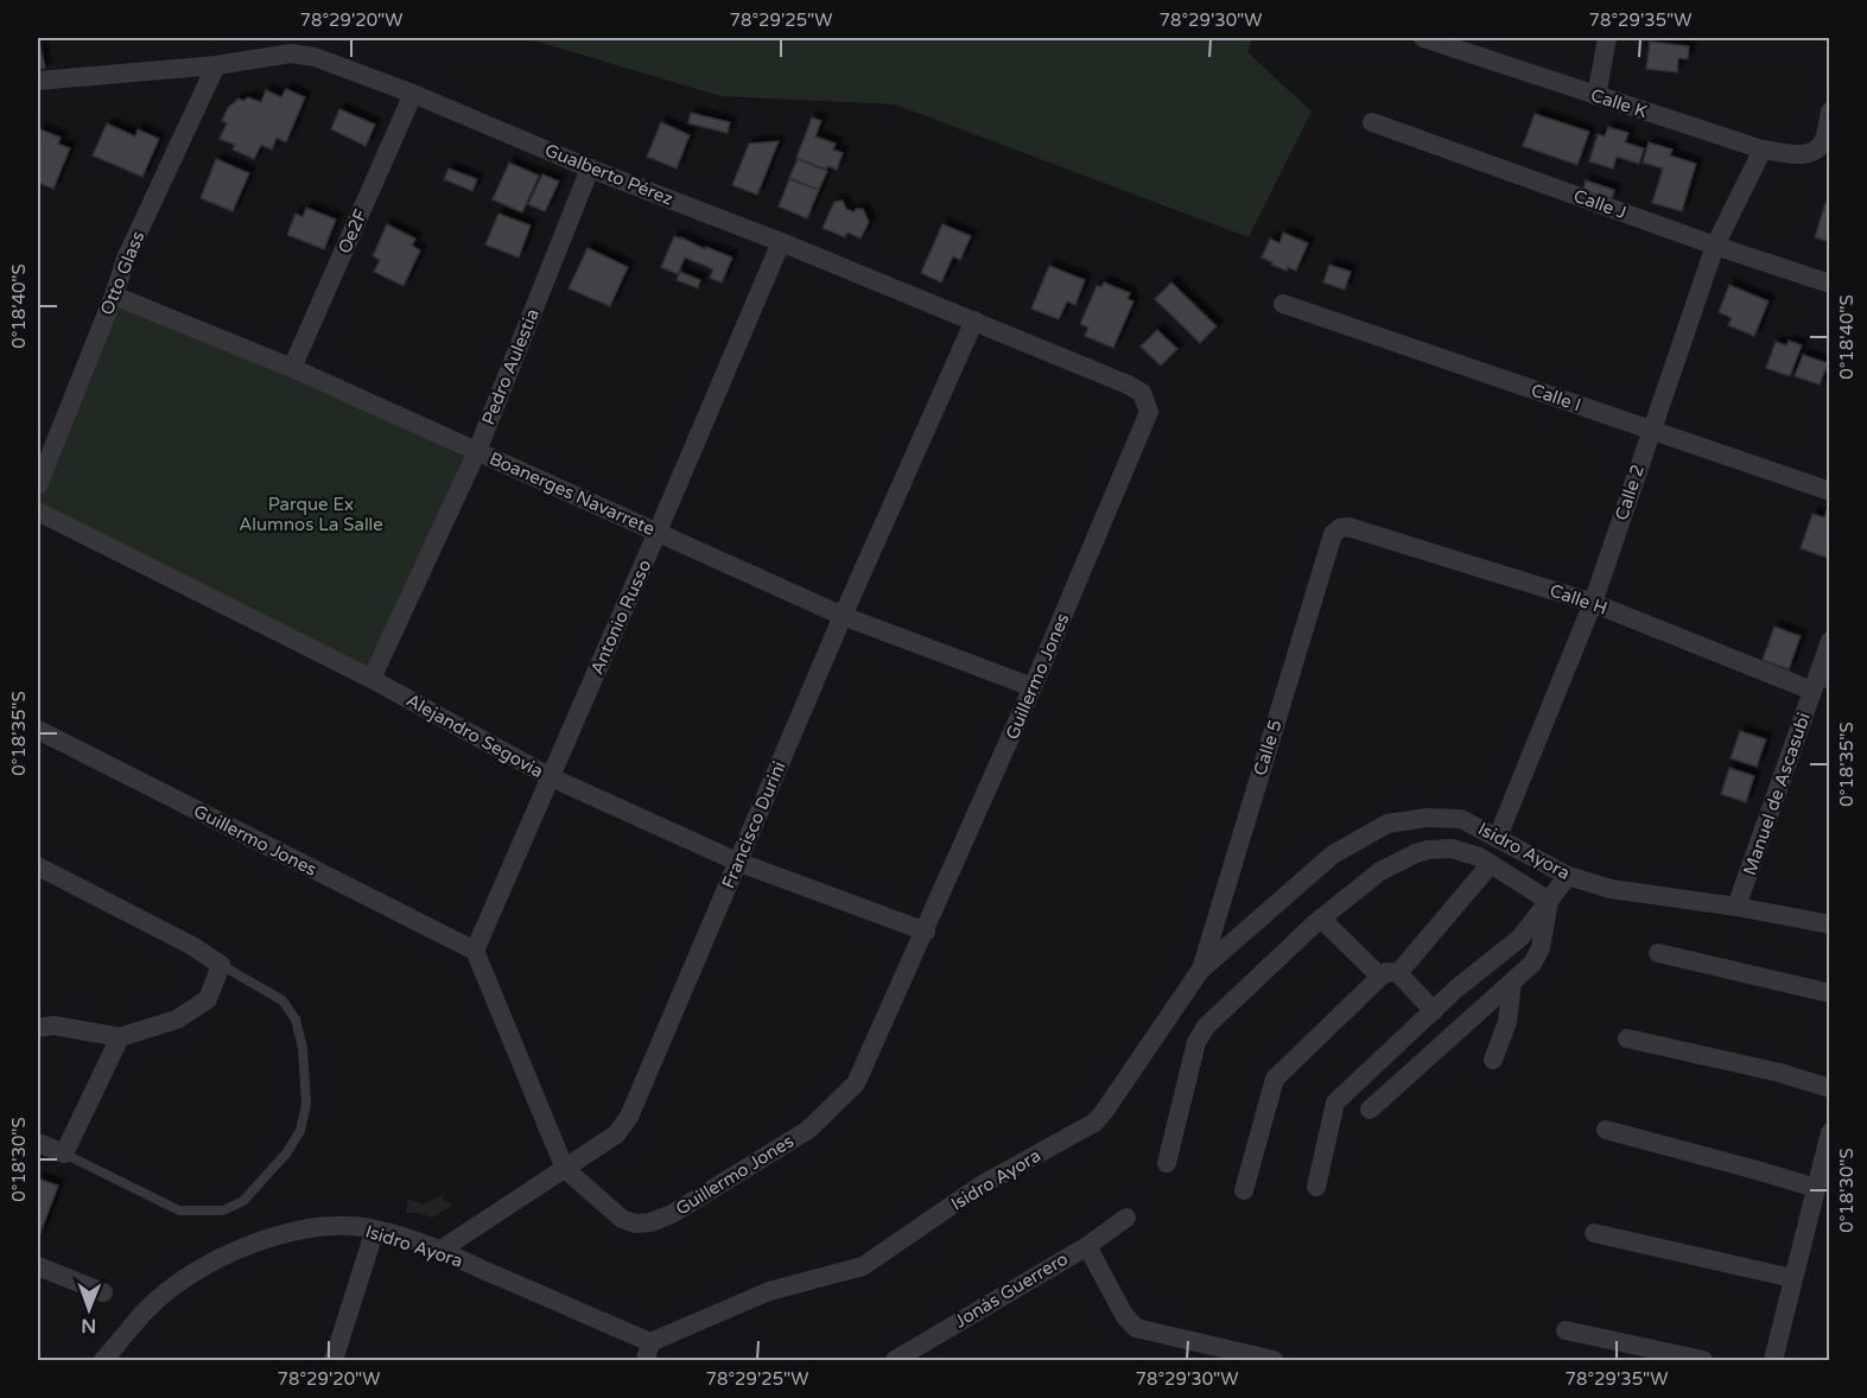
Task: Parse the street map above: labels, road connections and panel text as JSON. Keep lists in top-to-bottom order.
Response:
{
  "streets": {
    "street": [
      "Calle K",
      "Gualberto Pérez",
      "Calle J",
      "Oe2F",
      "Otto Glass",
      "Pedro Aulestia",
      "Calle I",
      "Calle 2",
      "Boanerges Navarrete",
      "Calle H",
      "Antonio Russo",
      "Guillermo Jones",
      "Alejandro Segovia",
      "Calle 5",
      "Manuel de Ascasubi",
      "Francisco Durini",
      "Isidro Ayora",
      "Jonás Guerrero"
    ]
  },
  "crossings": [
    ["Calle K", "Calle 2"],
    ["Gualberto Pérez", "Oe2F"],
    ["Gualberto Pérez", "Otto Glass"],
    ["Gualberto Pérez", "Pedro Aulestia"],
    ["Gualberto Pérez", "Antonio Russo"],
    ["Gualberto Pérez", "Guillermo Jones"],
    ["Gualberto Pérez", "Francisco Durini"],
    ["Calle J", "Calle 2"],
    ["Oe2F", "Boanerges Navarrete"],
    ["Otto Glass", "Boanerges Navarrete"],
    ["Pedro Aulestia", "Boanerges Navarrete"],
    ["Pedro Aulestia", "Alejandro Segovia"],
    ["Calle I", "Calle 2"],
    ["Calle 2", "Calle H"],
    ["Calle 2", "Isidro Ayora"],
    ["Boanerges Navarrete", "Antonio Russo"],
    ["Boanerges Navarrete", "Guillermo Jones"],
    ["Boanerges Navarrete", "Francisco Durini"],
    ["Calle H", "Calle 5"],
    ["Calle H", "Manuel de Ascasubi"],
    ["Antonio Russo", "Guillermo Jones"],
    ["Antonio Russo", "Alejandro Segovia"],
    ["Guillermo Jones", "Alejandro Segovia"],
    ["Guillermo Jones", "Francisco Durini"],
    ["Alejandro Segovia", "Francisco Durini"],
    ["Calle 5", "Isidro Ayora"],
    ["Manuel de Ascasubi", "Isidro Ayora"],
    ["Francisco Durini", "Isidro Ayora"]
  ],
  "parks": ["Parque Ex Alumnos La Salle"],
  "north": "bottom",
  "coordinates": [
    "78°29'20\"W",
    "78°29'25\"W",
    "78°29'30\"W",
    "78°29'35\"W",
    "0°18'40\"S",
    "0°18'35\"S",
    "0°18'30\"S"
  ]
}
